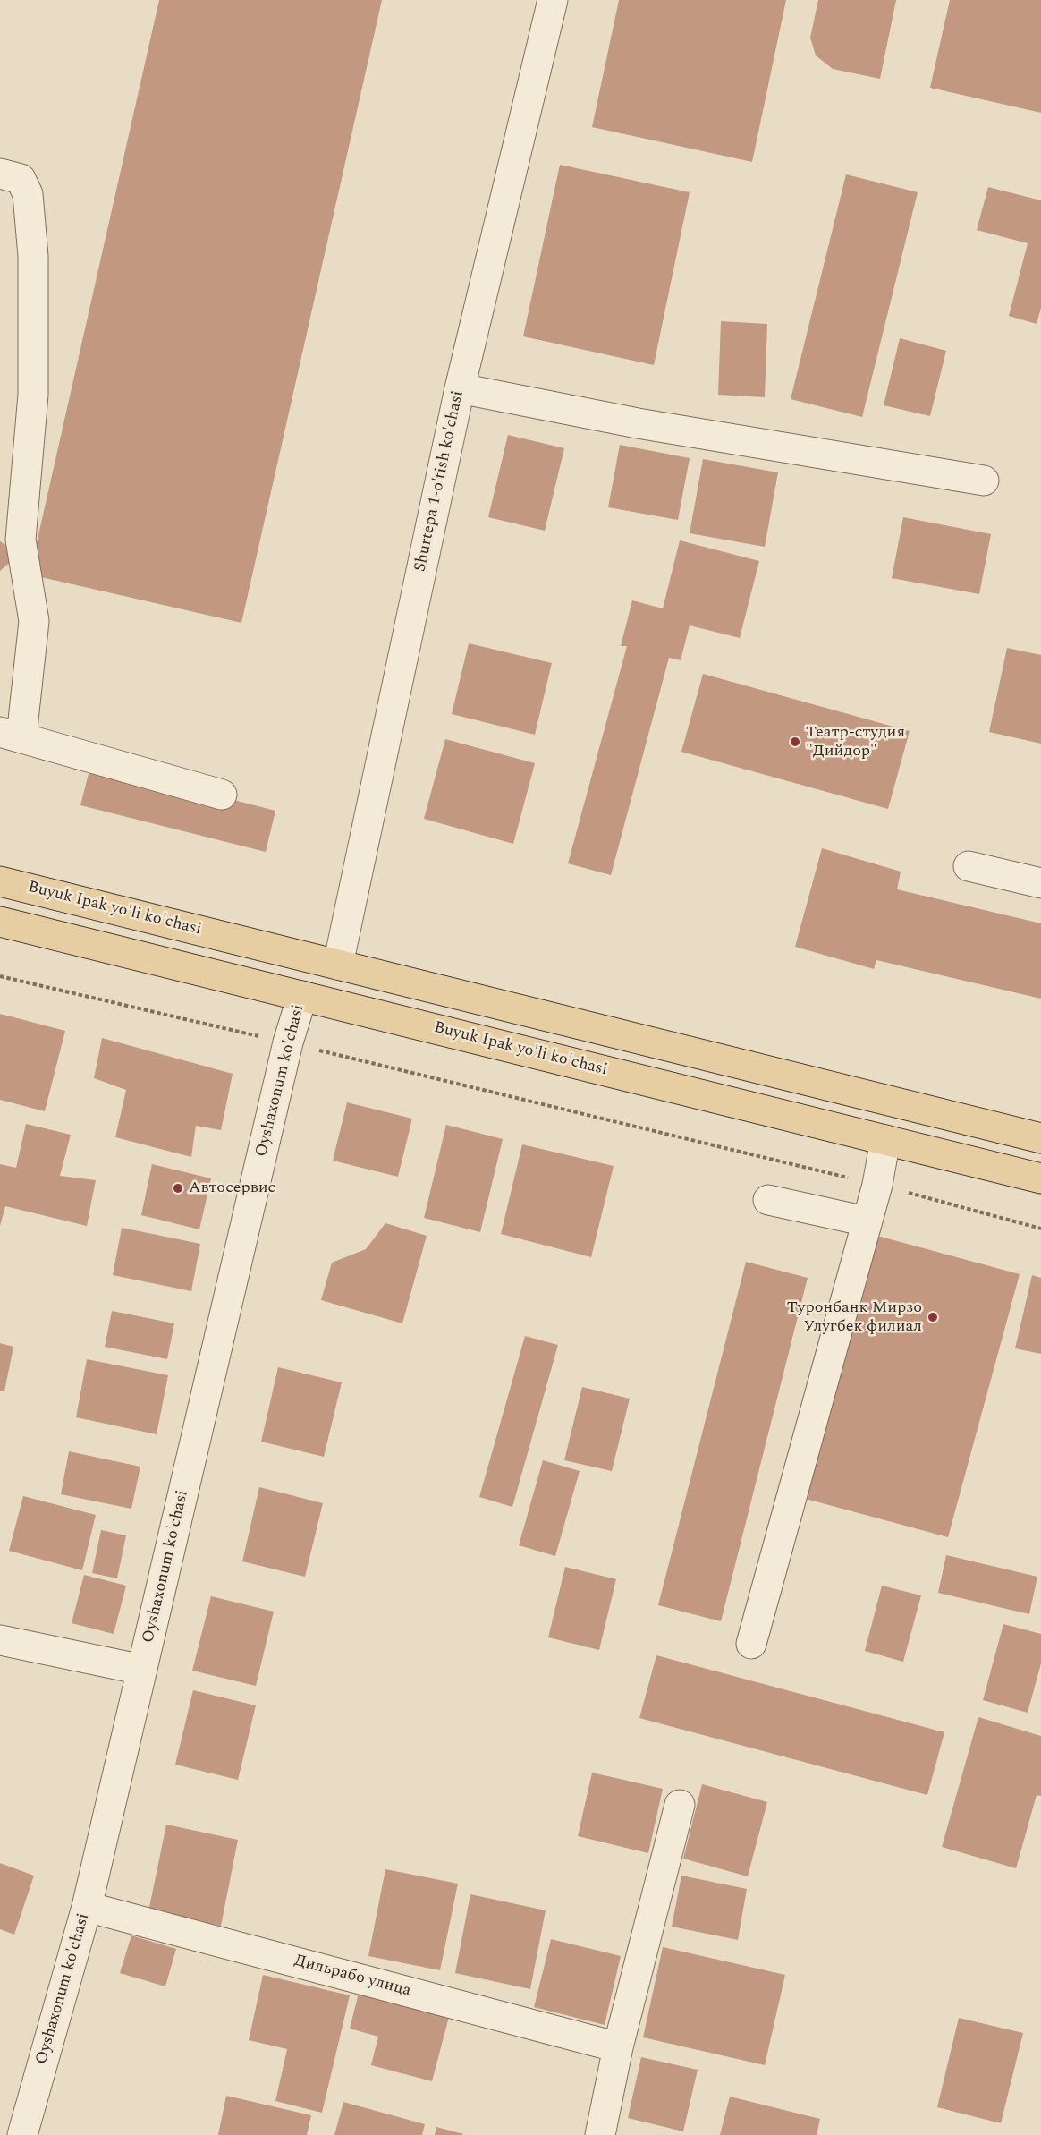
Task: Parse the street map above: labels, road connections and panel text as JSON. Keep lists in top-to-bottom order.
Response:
{
  "streets": {
    "main road": ["Buyuk Ipak yo'li ko'chasi"],
    "street": ["Shurtepa 1-o'tish ko'chasi", "Oyshaxonum ko'chasi", "Дильрабо улица"]
  },
  "crossings": [
    ["Shurtepa 1-o'tish ko'chasi", "Buyuk Ipak yo'li ko'chasi"],
    ["Buyuk Ipak yo'li ko'chasi", "Oyshaxonum ko'chasi"],
    ["Oyshaxonum ko'chasi", "Дильрабо улица"]
  ],
  "places": ["Театр-студия \"Дийдор\"", "Автосервис", "Туронбанк Мирзо Улугбек филиал"]
}
